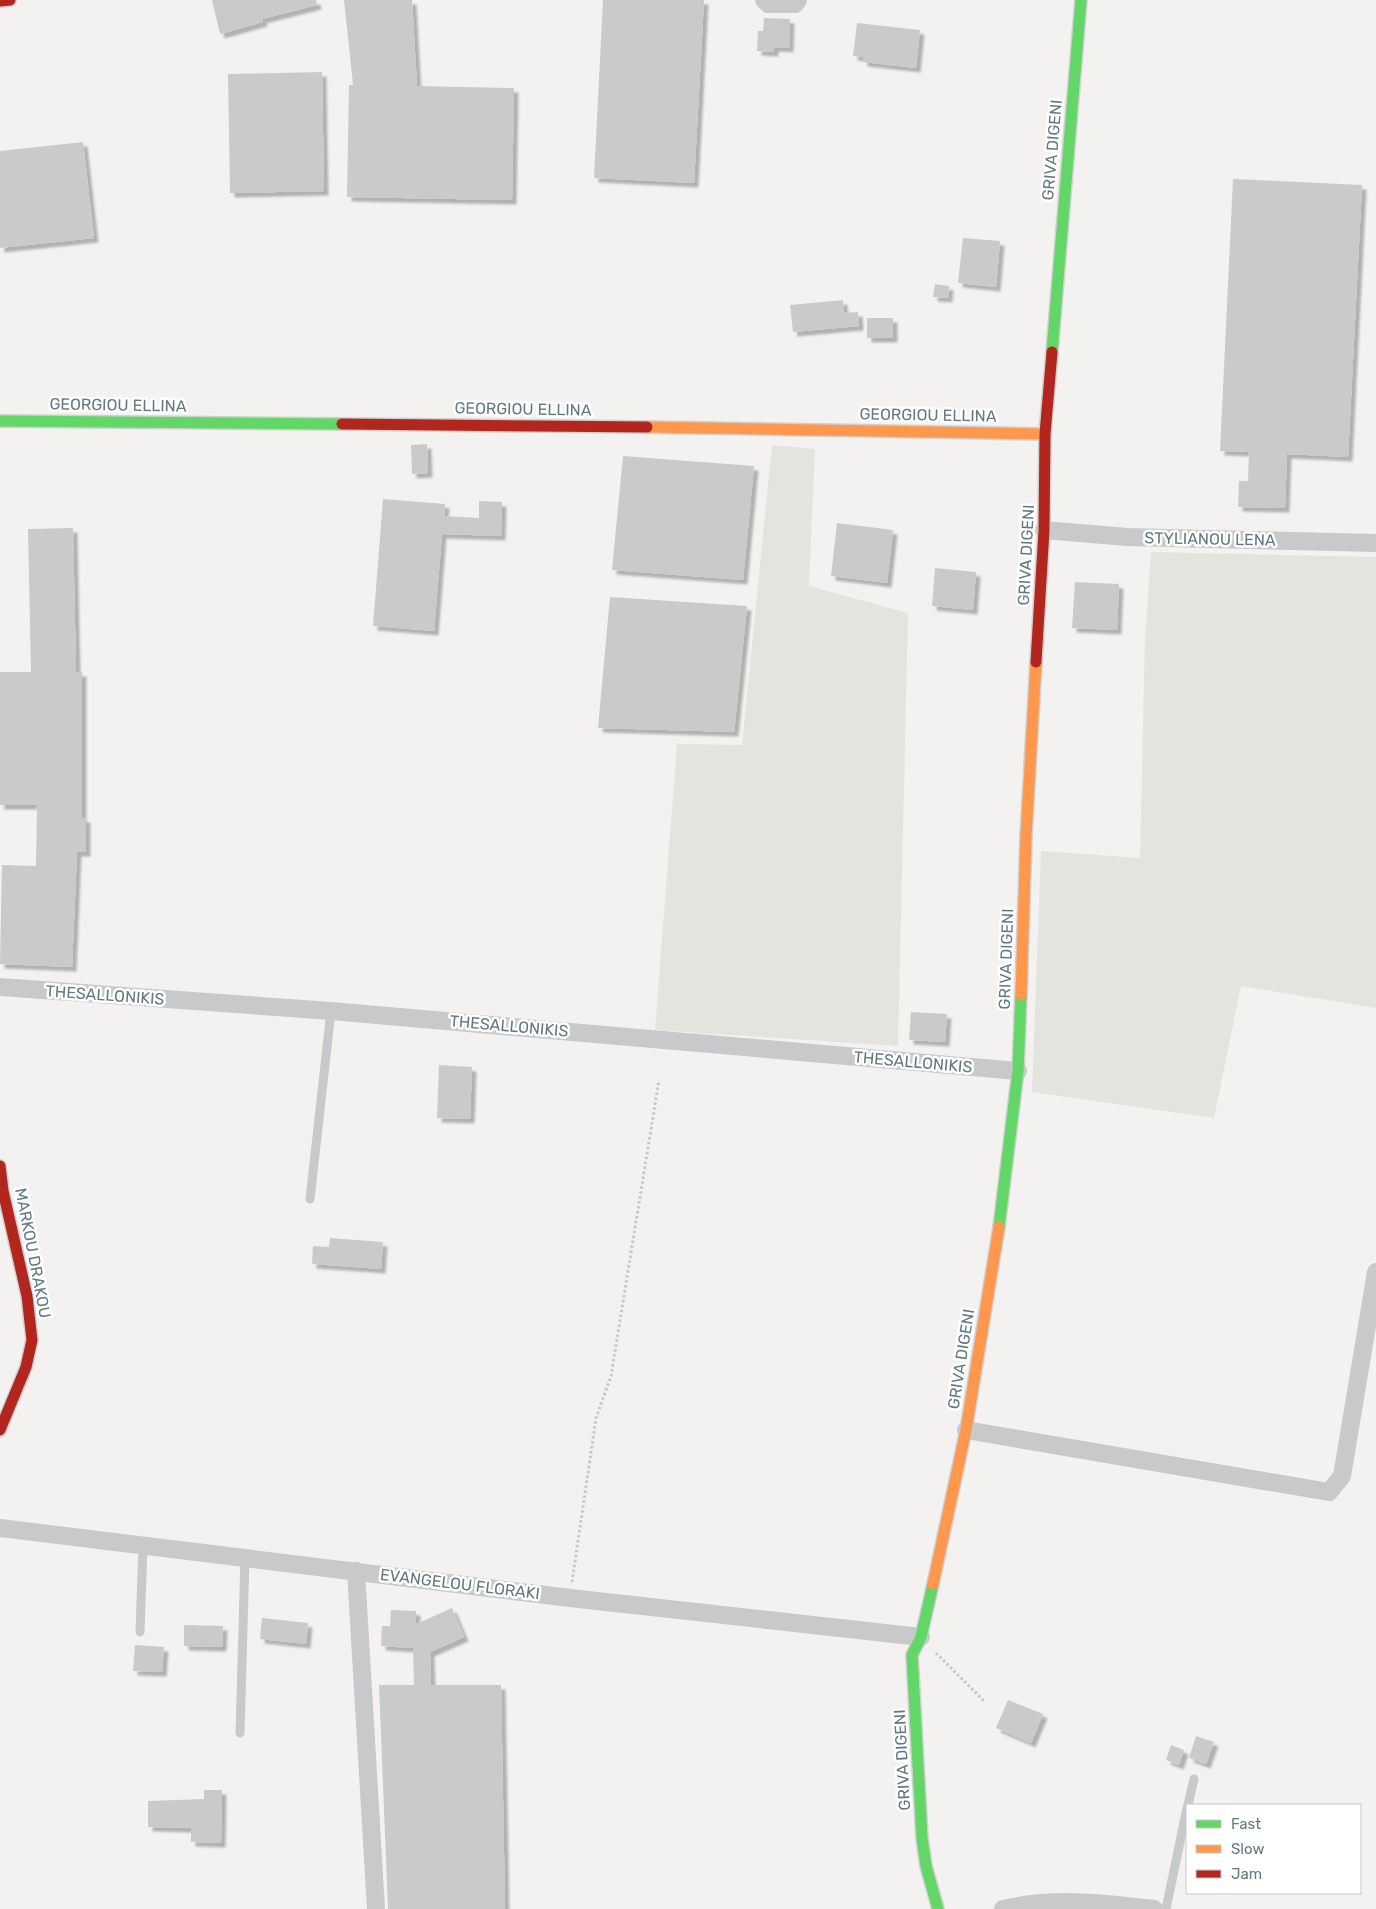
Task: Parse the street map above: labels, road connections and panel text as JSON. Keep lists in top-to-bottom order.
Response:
{
  "streets": {
    "street": [
      "GRIVA DIGENI",
      "GEORGIOU ELLINA",
      "STYLIANOU LENA",
      "THESALLONIKIS",
      "MARKOU DRAKOU",
      "EVANGELOU FLORAKI"
    ]
  },
  "crossings": [
    ["GRIVA DIGENI", "GEORGIOU ELLINA"],
    ["GRIVA DIGENI", "STYLIANOU LENA"],
    ["GRIVA DIGENI", "THESALLONIKIS"],
    ["GRIVA DIGENI", "EVANGELOU FLORAKI"]
  ],
  "legend": ["Fast", "Slow", "Jam"]
}
